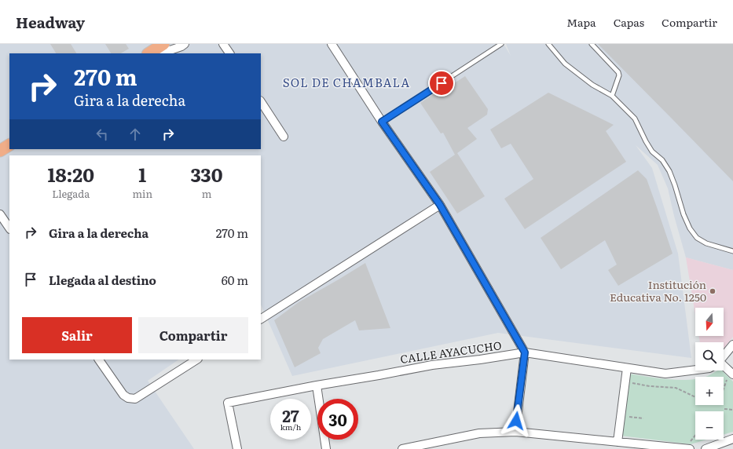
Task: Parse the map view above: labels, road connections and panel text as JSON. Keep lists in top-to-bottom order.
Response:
{
  "streets": {
    "street": ["CALLE AYACUCHO"]
  },
  "districts": ["SOL DE CHAMBALA"],
  "places": ["Institución Educativa No. 1250"],
  "north": "bottom",
  "page": {
    "header": "Headway",
    "nav": ["Mapa", "Capas", "Compartir"],
    "turn": ["270 m", "Gira a la derecha"],
    "eta": [
      "18:20",
      "Llegada",
      "1",
      "min",
      "330",
      "m"
    ],
    "list": [
      {
        "name": "Gira a la derecha",
        "value": "270 m"
      },
      {
        "name": "Llegada al destino",
        "value": "60 m"
      }
    ],
    "map_buttons": ["+", "−"],
    "buttons": ["Salir", "Compartir"],
    "speed": "27 km/h",
    "limit": "30"
  }
}
